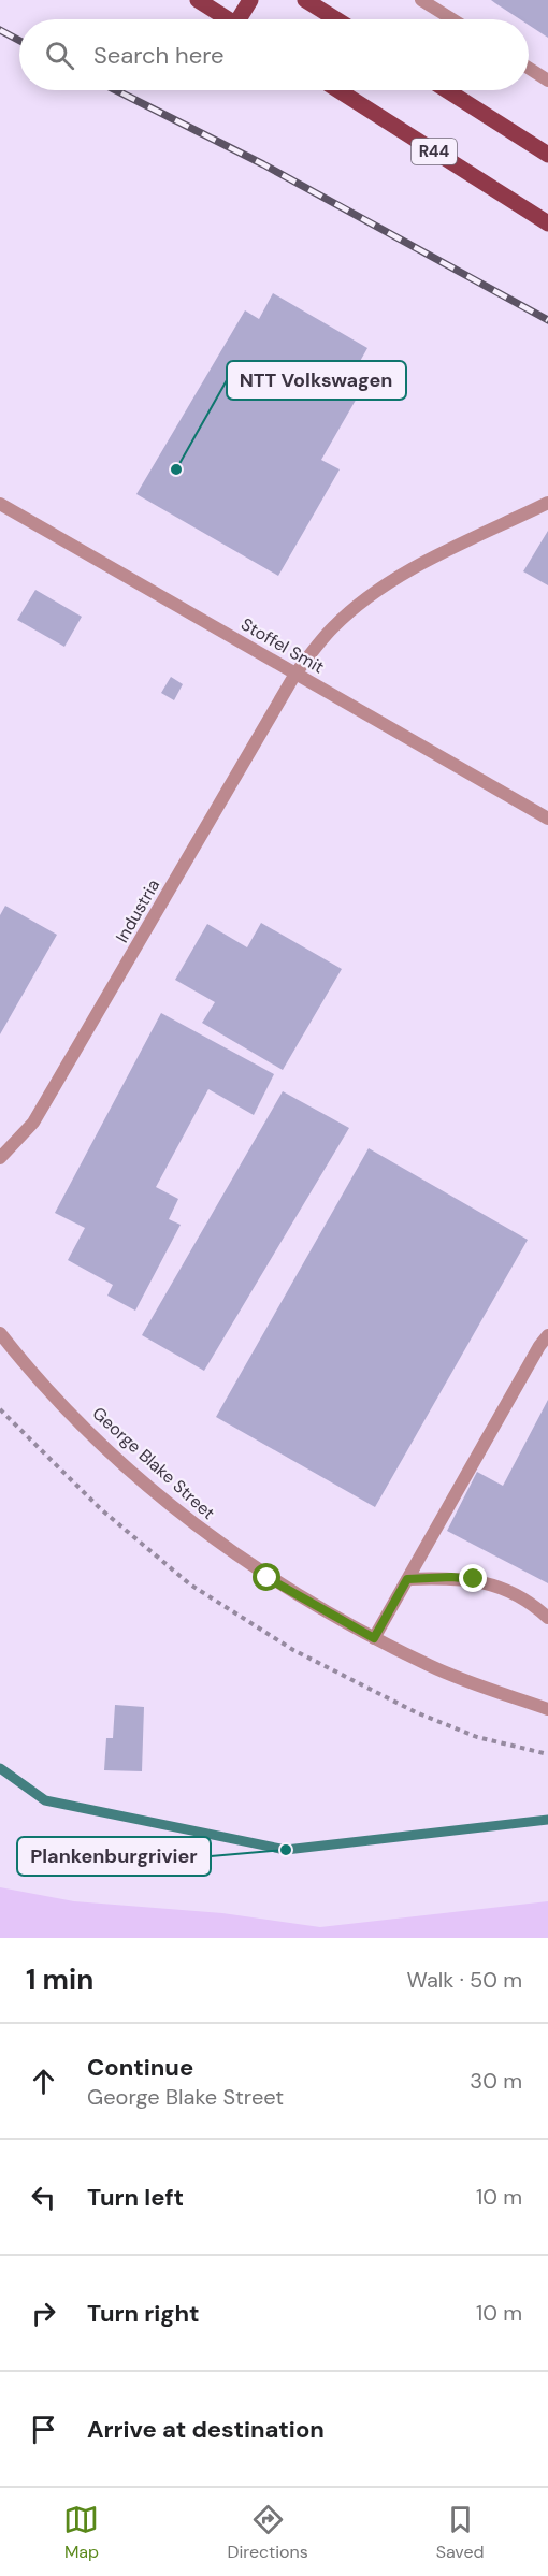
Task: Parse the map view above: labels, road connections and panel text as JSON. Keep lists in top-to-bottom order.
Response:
{
  "streets": {
    "main road": ["R44"],
    "street": ["Stoffel Smit", "Industria", "George Blake Street"]
  },
  "crossings": [
    ["Stoffel Smit", "Industria"]
  ],
  "places": ["NTT Volkswagen", "Plankenburgrivier"],
  "page": {
    "search": "Search here",
    "heading": ["1 min", "Walk · 50 m"],
    "list": [
      ["Continue", "George Blake Street", "30 m"],
      ["Turn left", "10 m"],
      ["Turn right", "10 m"],
      "Arrive at destination"
    ],
    "nav": ["Map", "Directions", "Saved"]
  }
}
